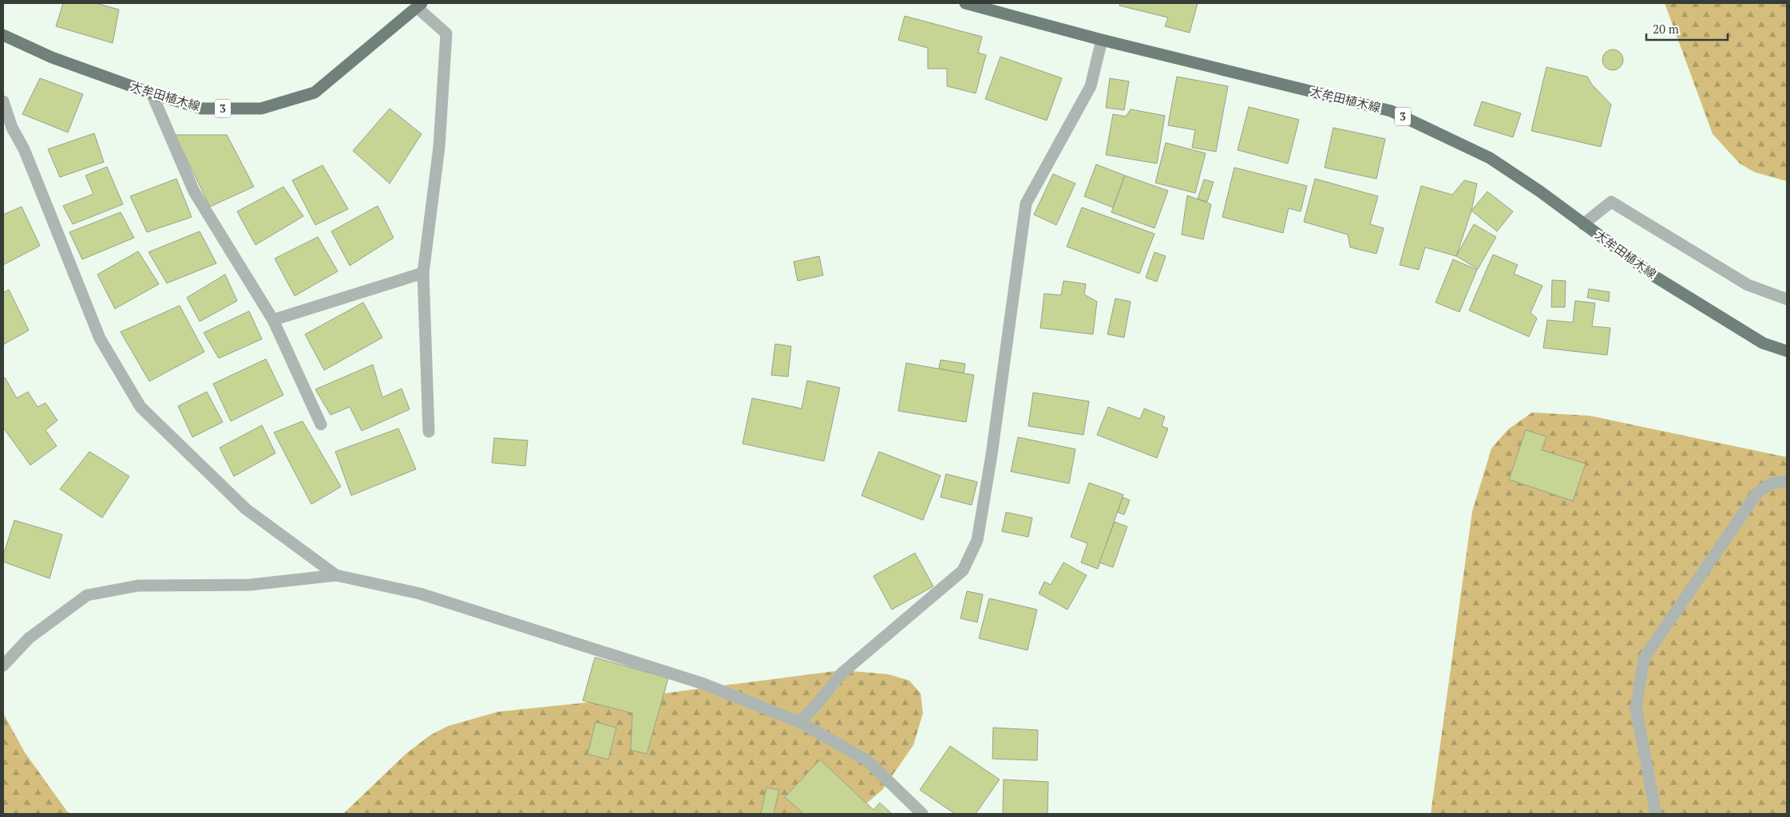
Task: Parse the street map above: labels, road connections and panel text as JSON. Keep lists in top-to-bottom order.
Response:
{
  "streets": {
    "main road": ["大牟田植木線", "3"]
  },
  "scale_bar": "20 m"
}
